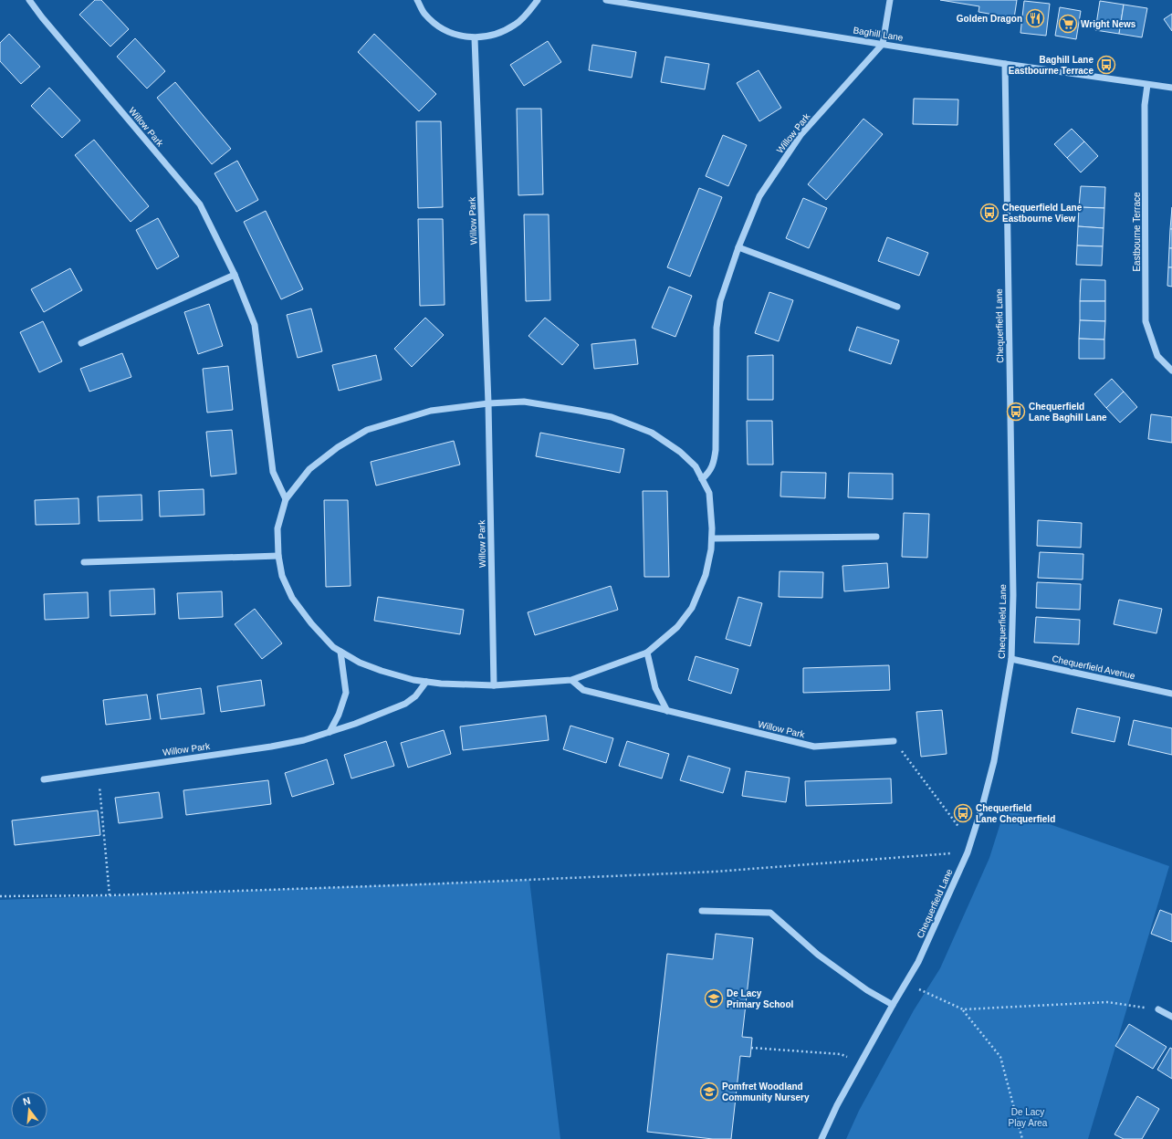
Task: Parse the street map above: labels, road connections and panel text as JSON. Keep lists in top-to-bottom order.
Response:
{
  "streets": {
    "street": [
      "Baghill Lane",
      "Willow Park",
      "Eastbourne Terrace",
      "Chequerfield Lane",
      "Chequerfield Avenue"
    ]
  },
  "crossings": [
    ["Baghill Lane", "Willow Park"],
    ["Baghill Lane", "Eastbourne Terrace"],
    ["Baghill Lane", "Chequerfield Lane"],
    ["Chequerfield Lane", "Chequerfield Avenue"]
  ],
  "parks": ["De Lacy Play Area"],
  "places": {
    "restaurant": ["Golden Dragon"],
    "supermarket": ["Wright News"],
    "bus stop": [
      "Baghill Lane Eastbourne Terrace",
      "Chequerfield Lane Eastbourne View",
      "Chequerfield Lane Baghill Lane",
      "Chequerfield Lane Chequerfield"
    ],
    "school or university": ["De Lacy Primary School", "Pomfret Woodland Community Nursery"]
  },
  "north": "top"
}
